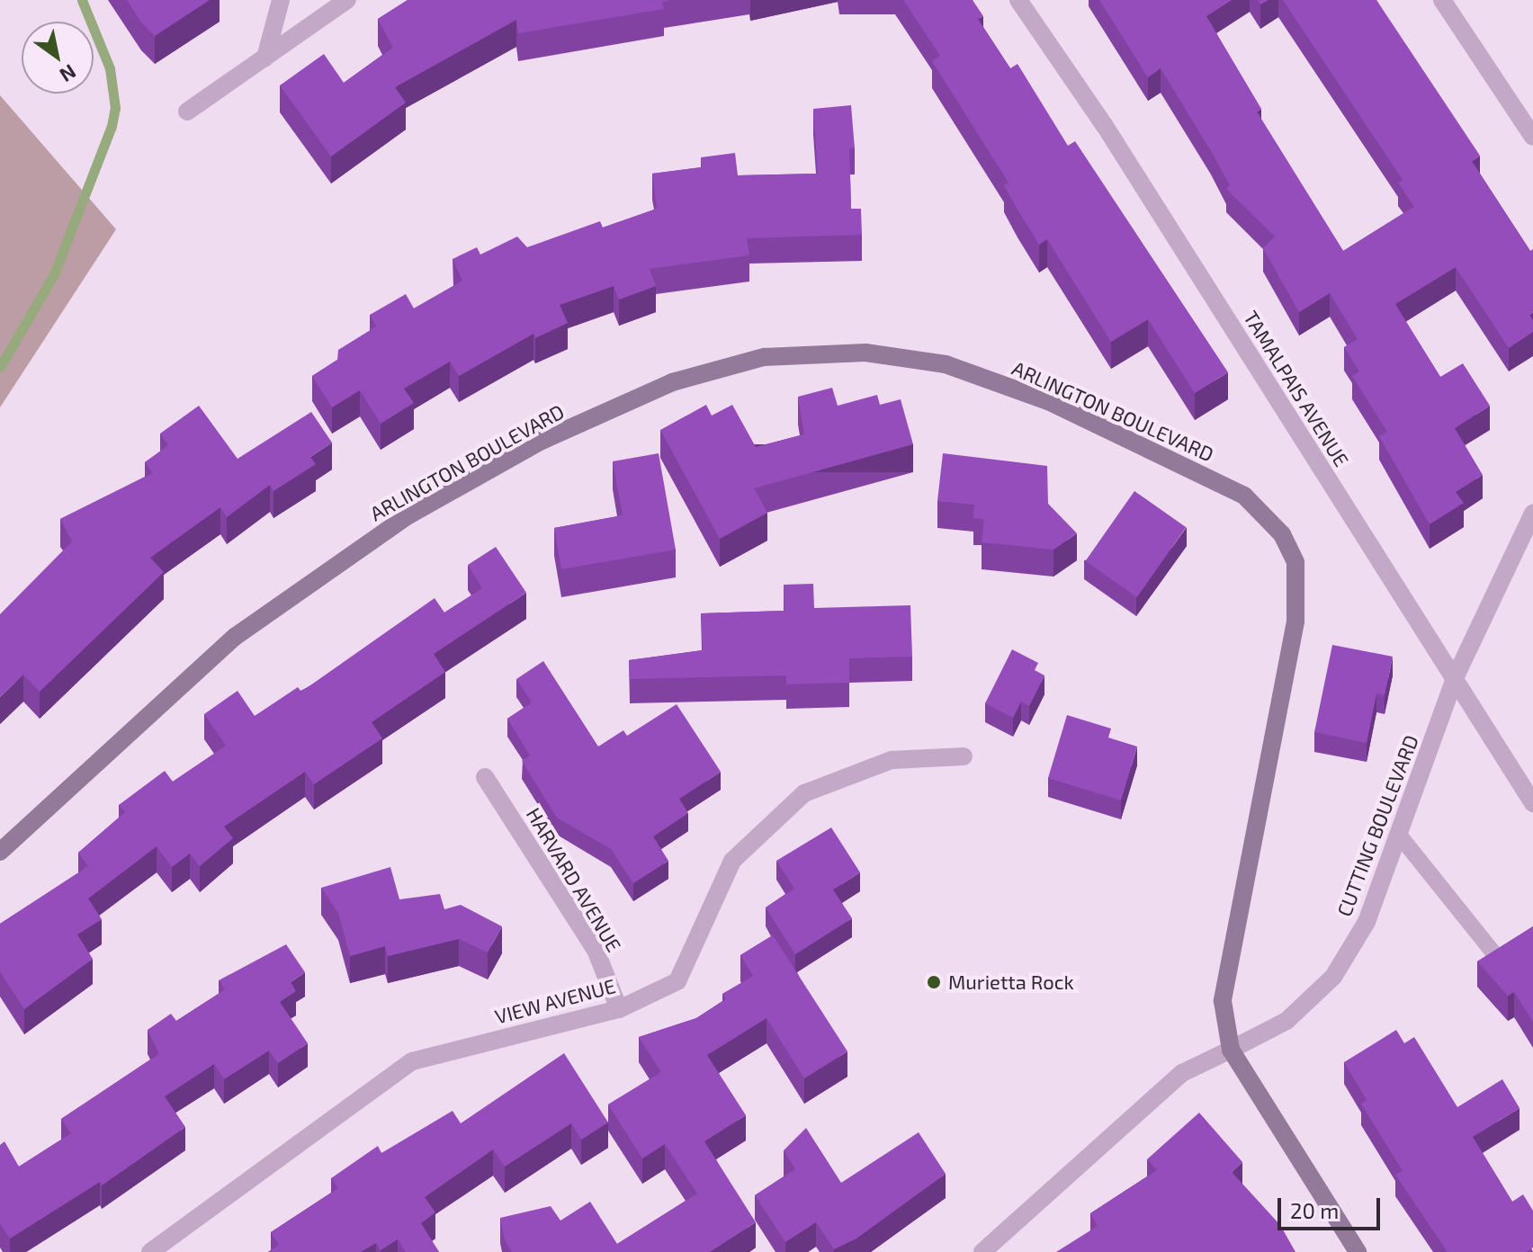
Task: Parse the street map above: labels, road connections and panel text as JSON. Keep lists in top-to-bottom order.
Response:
{
  "streets": {
    "main road": ["ARLINGTON BOULEVARD"],
    "street": [
      "TAMALPAIS AVENUE",
      "CUTTING BOULEVARD",
      "HARVARD AVENUE",
      "VIEW AVENUE"
    ]
  },
  "crossings": [
    ["TAMALPAIS AVENUE", "CUTTING BOULEVARD"],
    ["ARLINGTON BOULEVARD", "CUTTING BOULEVARD"],
    ["HARVARD AVENUE", "VIEW AVENUE"]
  ],
  "places": ["Murietta Rock"],
  "scale_bar": "20 m",
  "north": "bottom right"
}
